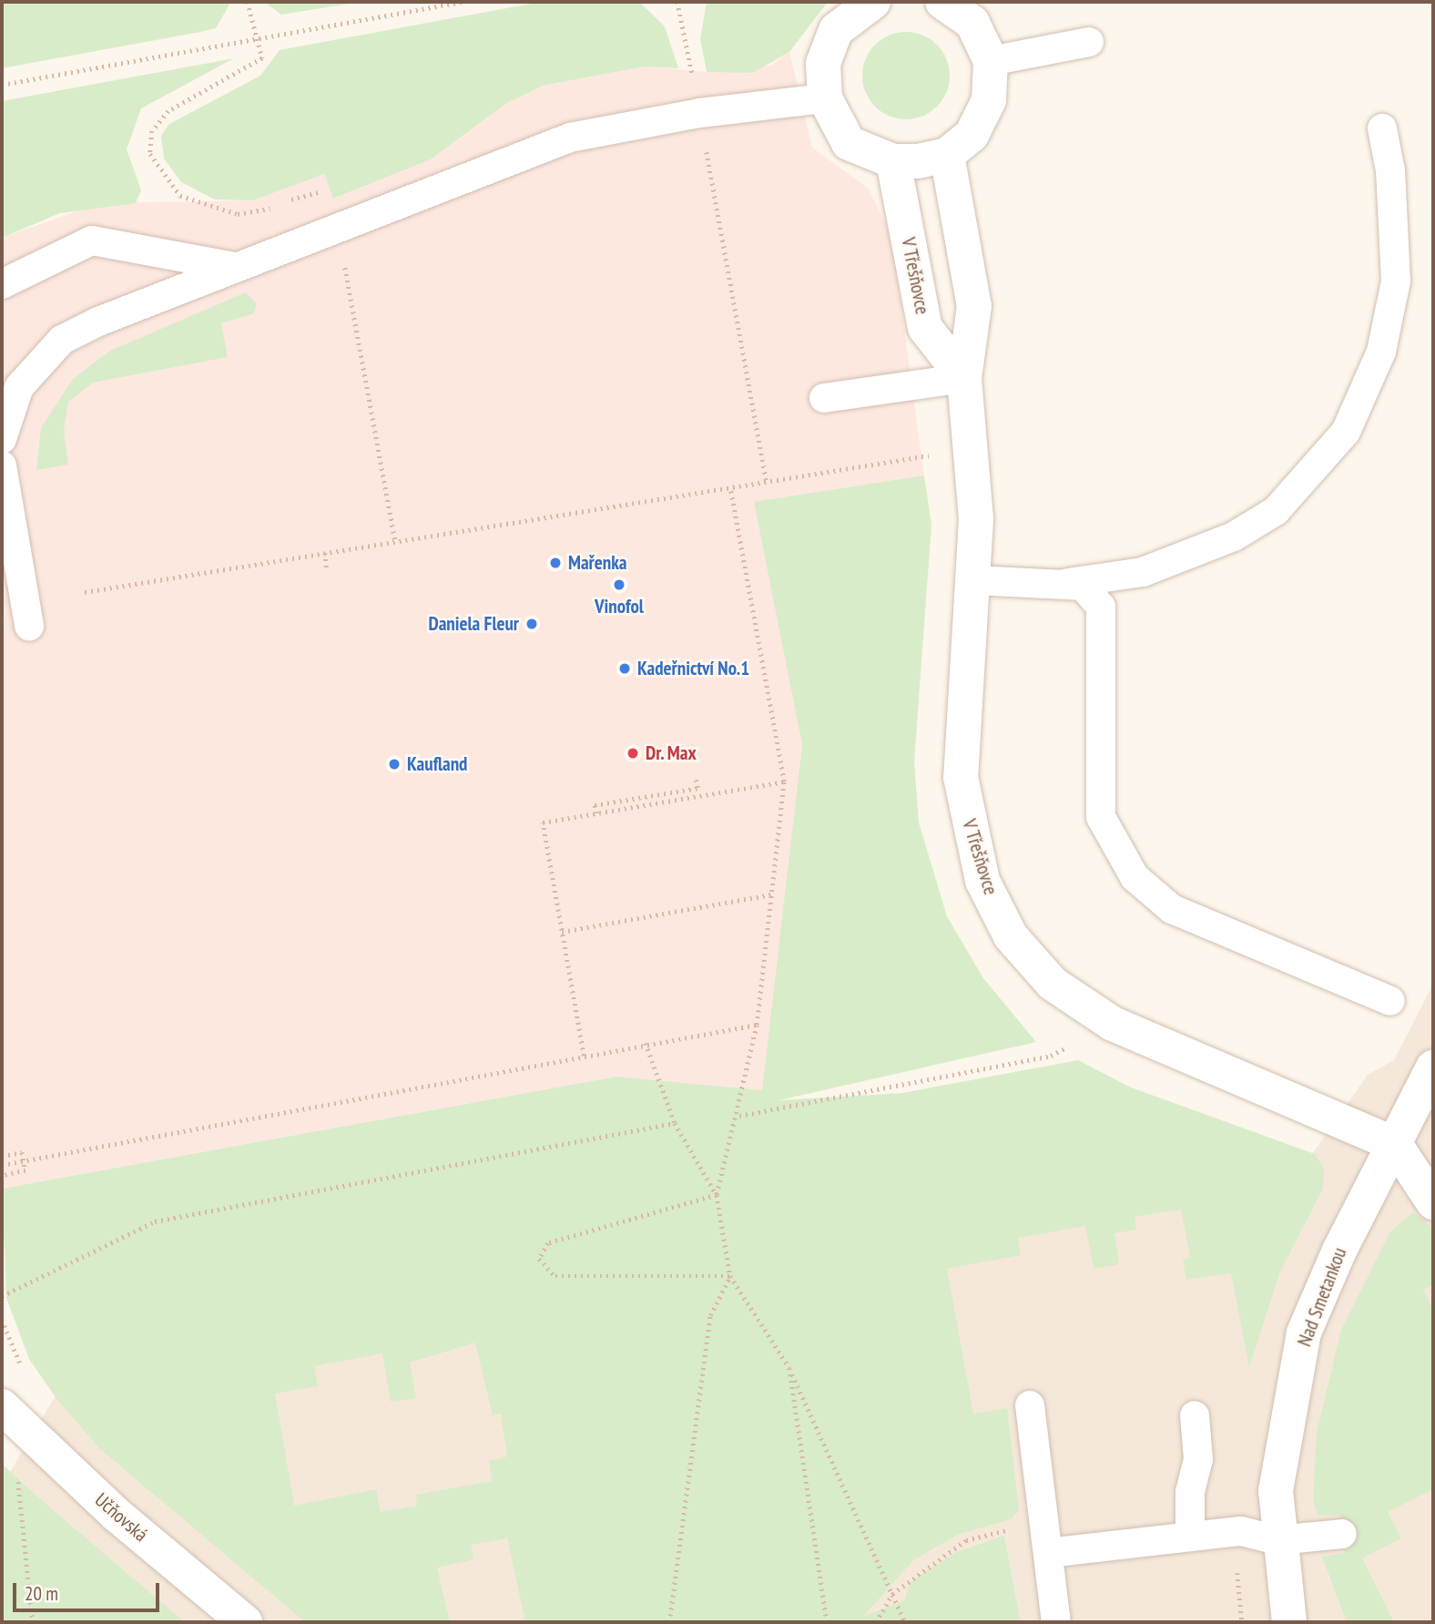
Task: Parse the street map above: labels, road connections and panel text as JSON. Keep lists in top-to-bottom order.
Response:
{
  "streets": {
    "street": ["V Třešňovce", "Nad Smetankou", "Učňovská"]
  },
  "crossings": [
    ["V Třešňovce", "Nad Smetankou"]
  ],
  "places": [
    "Mařenka",
    "Vinofol",
    "Daniela Fleur",
    "Kadeřnictví No.1",
    "Dr. Max",
    "Kaufland"
  ],
  "scale_bar": "20 m"
}
